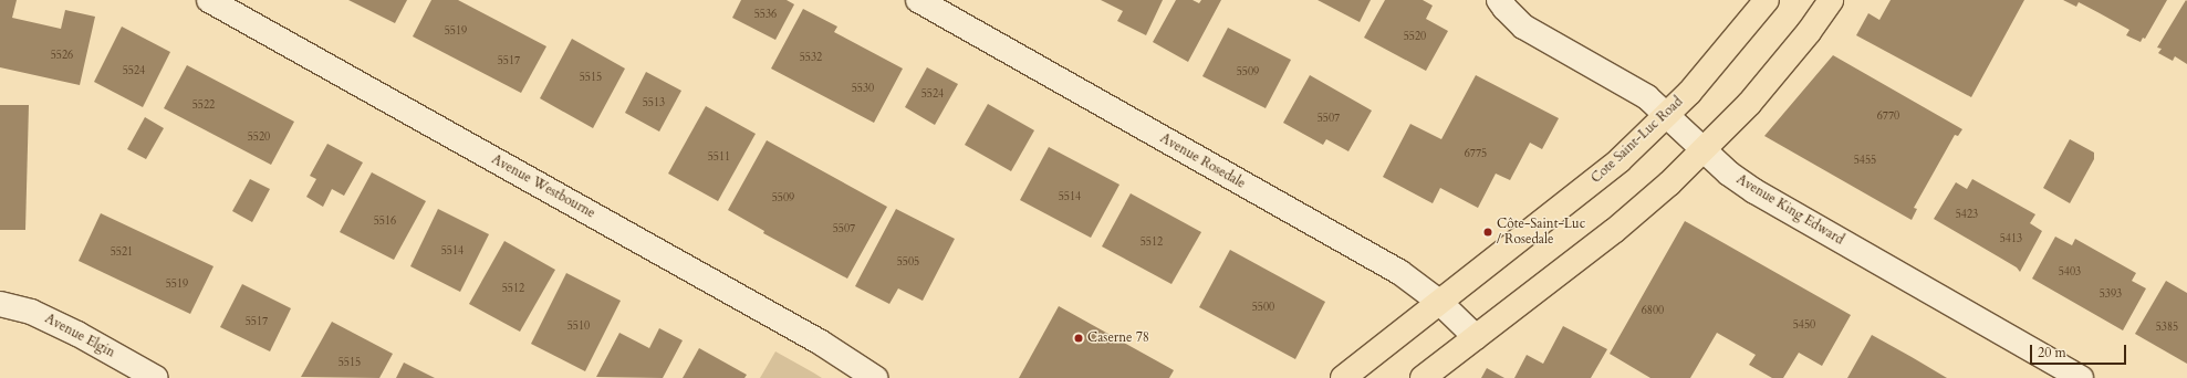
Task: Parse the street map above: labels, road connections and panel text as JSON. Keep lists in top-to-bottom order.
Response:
{
  "streets": {
    "main road": ["Cote Saint-Luc Road"],
    "street": [
      "Avenue Rosedale",
      "Avenue Westbourne",
      "Avenue King Edward",
      "Avenue Elgin"
    ]
  },
  "crossings": [
    ["Cote Saint-Luc Road", "Avenue Rosedale"],
    ["Cote Saint-Luc Road", "Avenue King Edward"]
  ],
  "places": ["Côte-Saint-Luc / Rosedale", "Caserne 78"],
  "house_numbers": [
    "5536",
    "5519",
    "5520",
    "5526",
    "5532",
    "5517",
    "5524",
    "5509",
    "5515",
    "5530",
    "5524",
    "5513",
    "5522",
    "6770",
    "5507",
    "5520",
    "6775",
    "5511",
    "5455",
    "5514",
    "5509",
    "5423",
    "5516",
    "5507",
    "5413",
    "5512",
    "5514",
    "5521",
    "5505",
    "5403",
    "5519",
    "5512",
    "5393",
    "5500",
    "6800",
    "5517",
    "5450",
    "5510",
    "5385",
    "5515"
  ],
  "scale_bar": "20 m"
}
